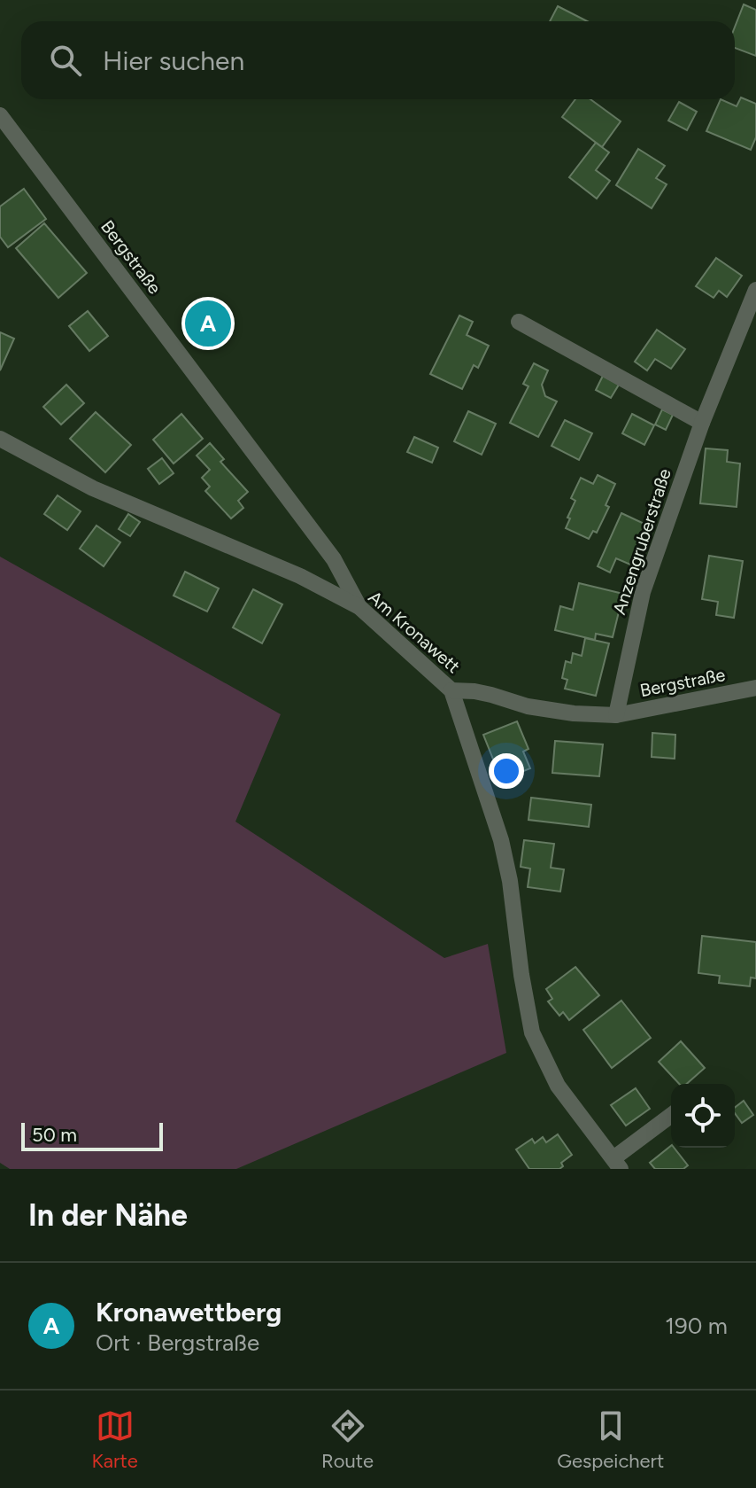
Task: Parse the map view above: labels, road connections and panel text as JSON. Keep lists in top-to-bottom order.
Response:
{
  "streets": {
    "street": ["Bergstraße", "Anzengruberstraße", "Am Kronawett"]
  },
  "crossings": [
    ["Bergstraße", "Anzengruberstraße"],
    ["Bergstraße", "Am Kronawett"]
  ],
  "scale_bar": "50 m",
  "page": {
    "search": "Hier suchen",
    "pins": "A",
    "scale": "50 m",
    "heading": "In der Nähe",
    "list": [
      {
        "mark": "A",
        "name": "Kronawettberg",
        "note": "Ort · Bergstraße",
        "value": "190 m"
      }
    ],
    "nav": ["Karte", "Route", "Gespeichert"]
  }
}
